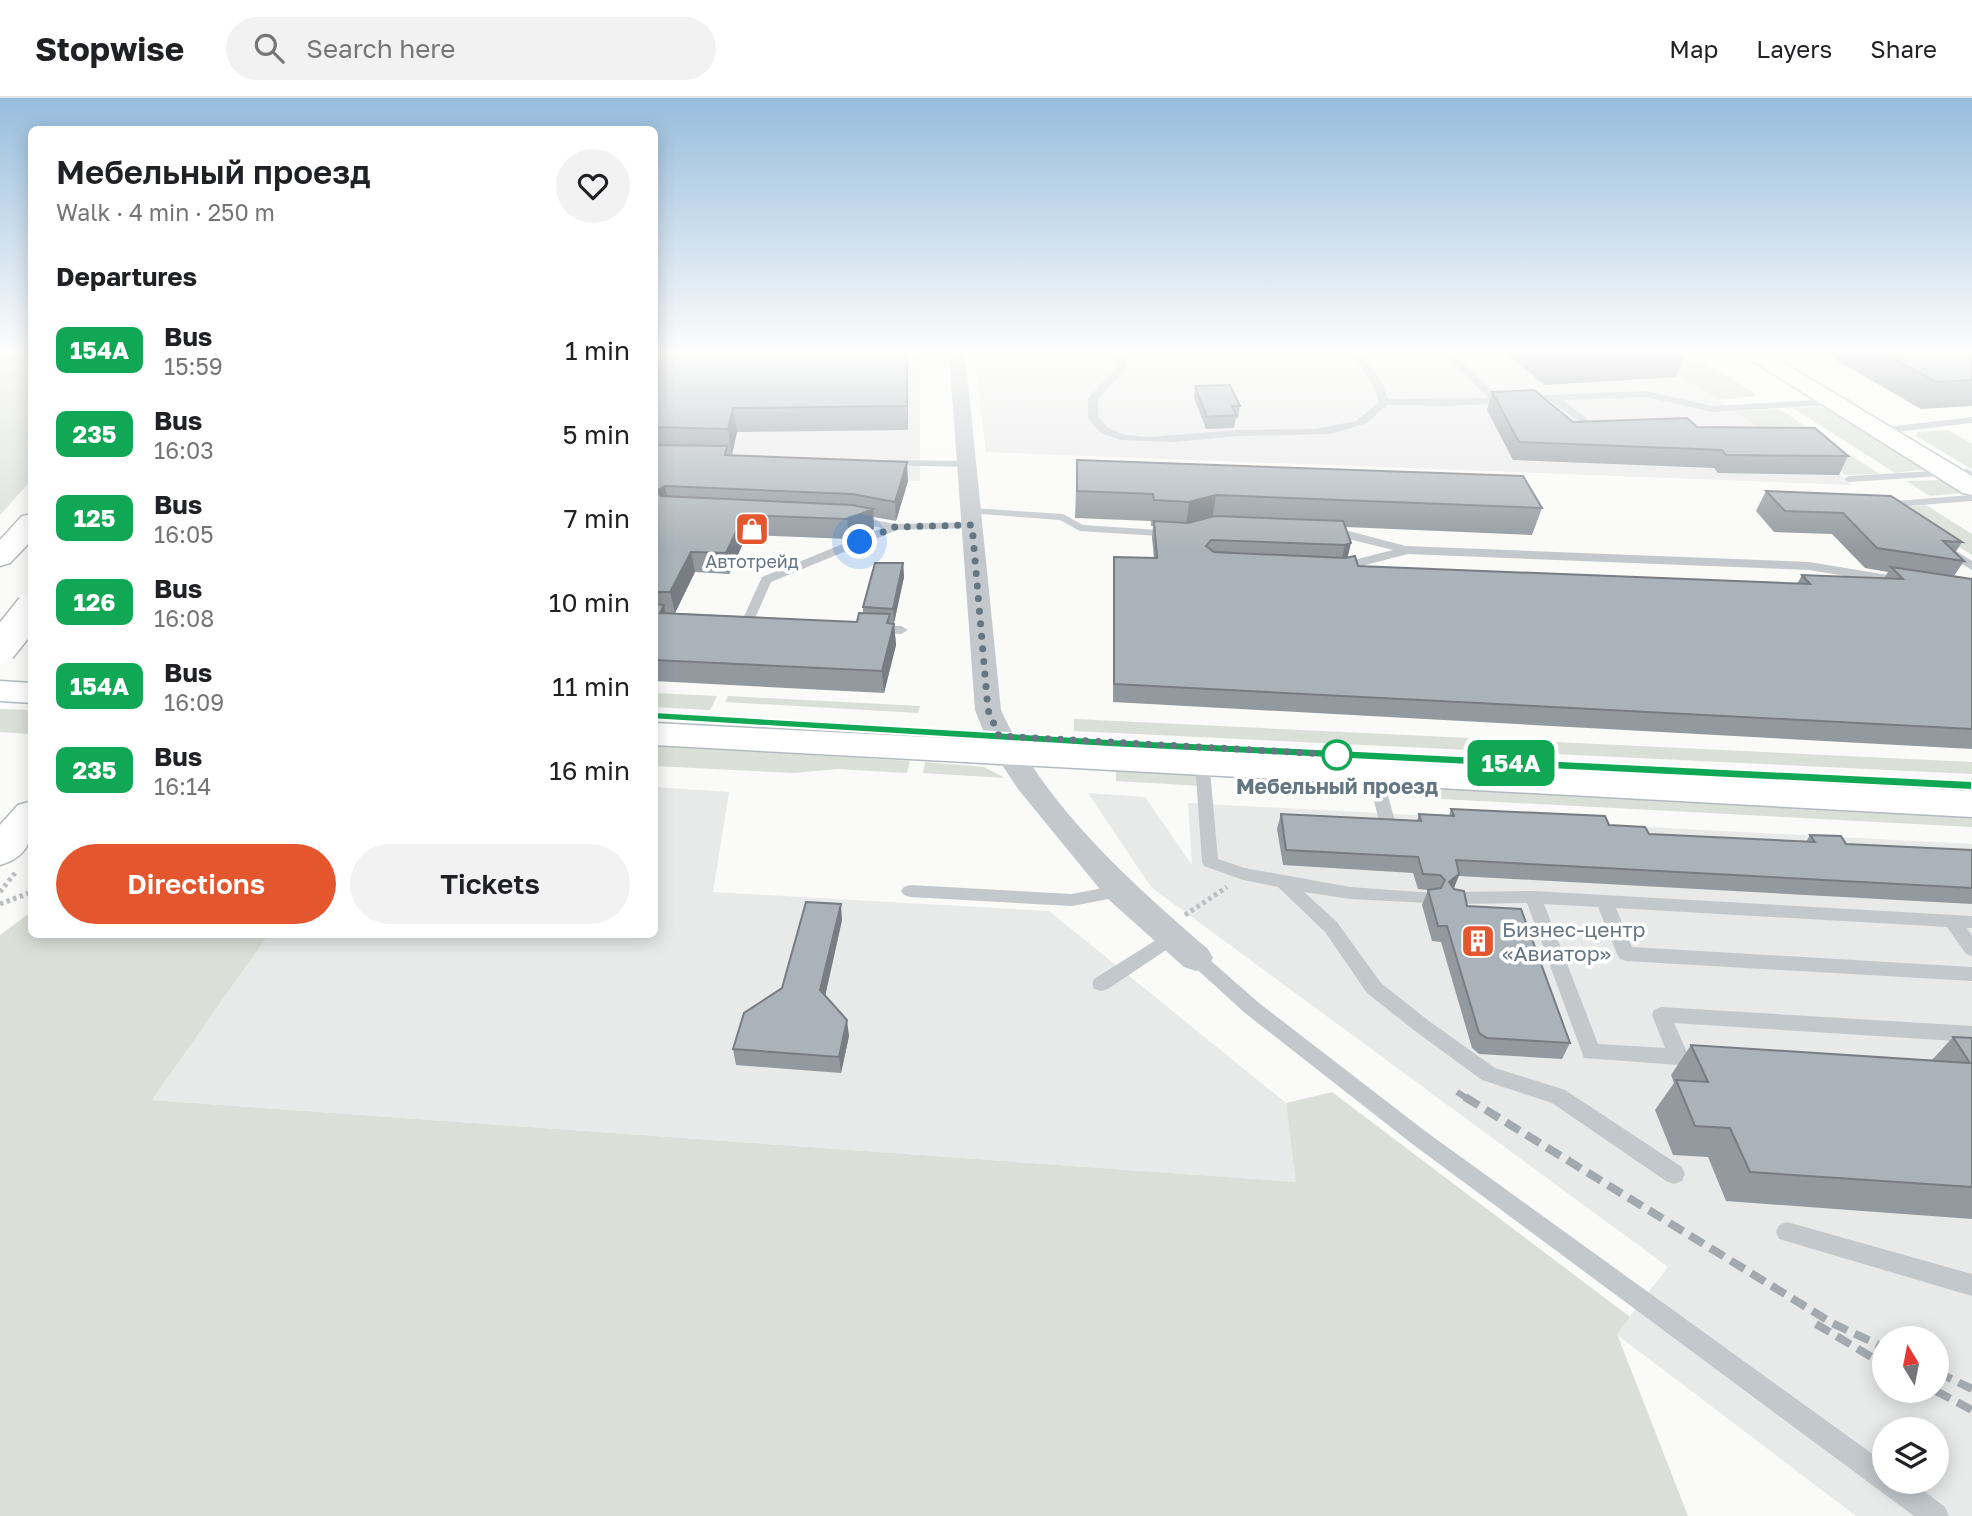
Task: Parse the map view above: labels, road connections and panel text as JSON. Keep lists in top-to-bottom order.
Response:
{
  "places": {
    "shop": ["Автотрейд"],
    "other": ["Мебельный проезд"],
    "building": ["Бизнес-центр «Авиатор»"]
  },
  "lines": ["bus line 154А"],
  "north": "top",
  "page": {
    "header": "Stopwise",
    "search": "Search here",
    "nav": ["Map", "Layers", "Share"],
    "on_map": "154А",
    "heading": [
      ["Мебельный проезд", "Walk · 4 min · 250 m"],
      "Departures"
    ],
    "list": [
      {
        "mark": "154А",
        "name": "Bus",
        "note": "15:59",
        "value": "1 min"
      },
      {
        "mark": "235",
        "name": "Bus",
        "note": "16:03",
        "value": "5 min"
      },
      {
        "mark": "125",
        "name": "Bus",
        "note": "16:05",
        "value": "7 min"
      },
      {
        "mark": "126",
        "name": "Bus",
        "note": "16:08",
        "value": "10 min"
      },
      {
        "mark": "154А",
        "name": "Bus",
        "note": "16:09",
        "value": "11 min"
      },
      {
        "mark": "235",
        "name": "Bus",
        "note": "16:14",
        "value": "16 min"
      }
    ],
    "buttons": ["Directions", "Tickets"]
  }
}
